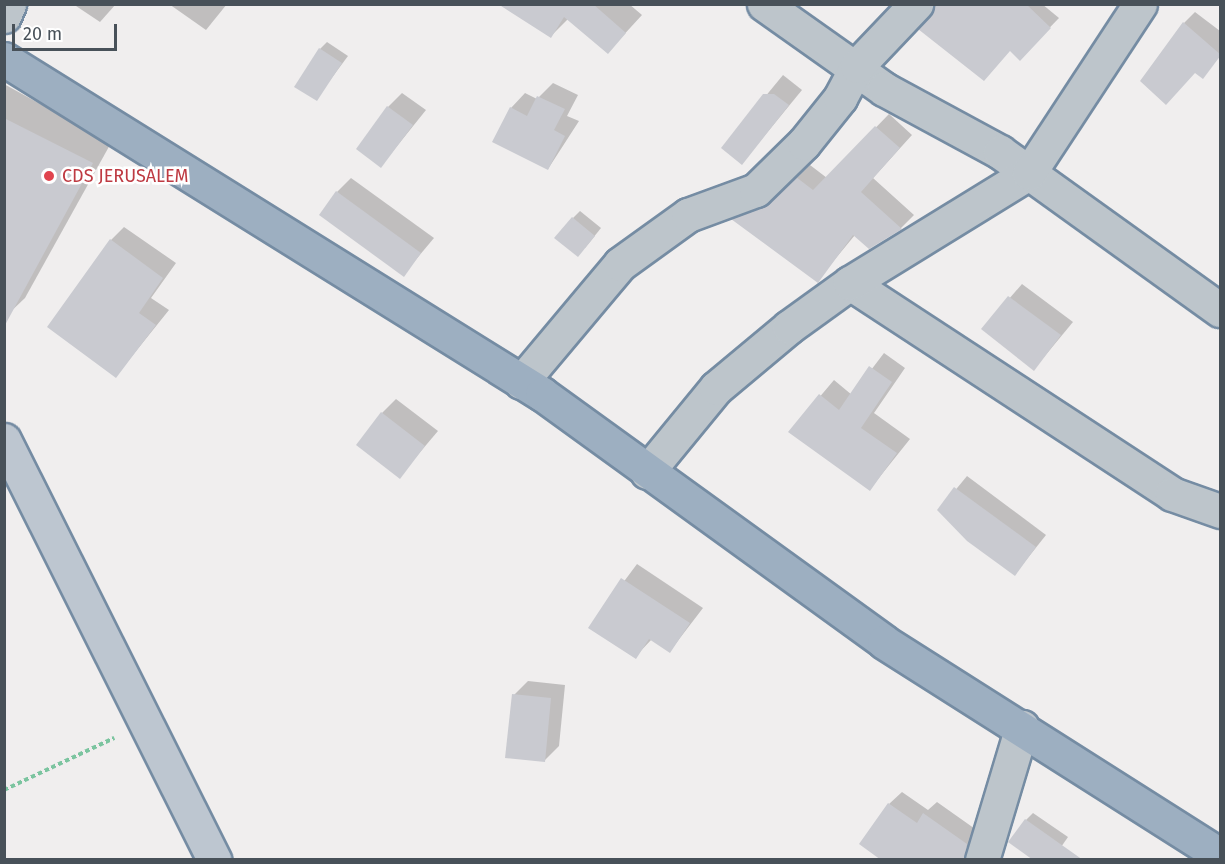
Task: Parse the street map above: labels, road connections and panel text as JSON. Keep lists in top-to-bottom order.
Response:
{
  "places": ["CDS JERUSALEM"],
  "scale_bar": "20 m"
}
